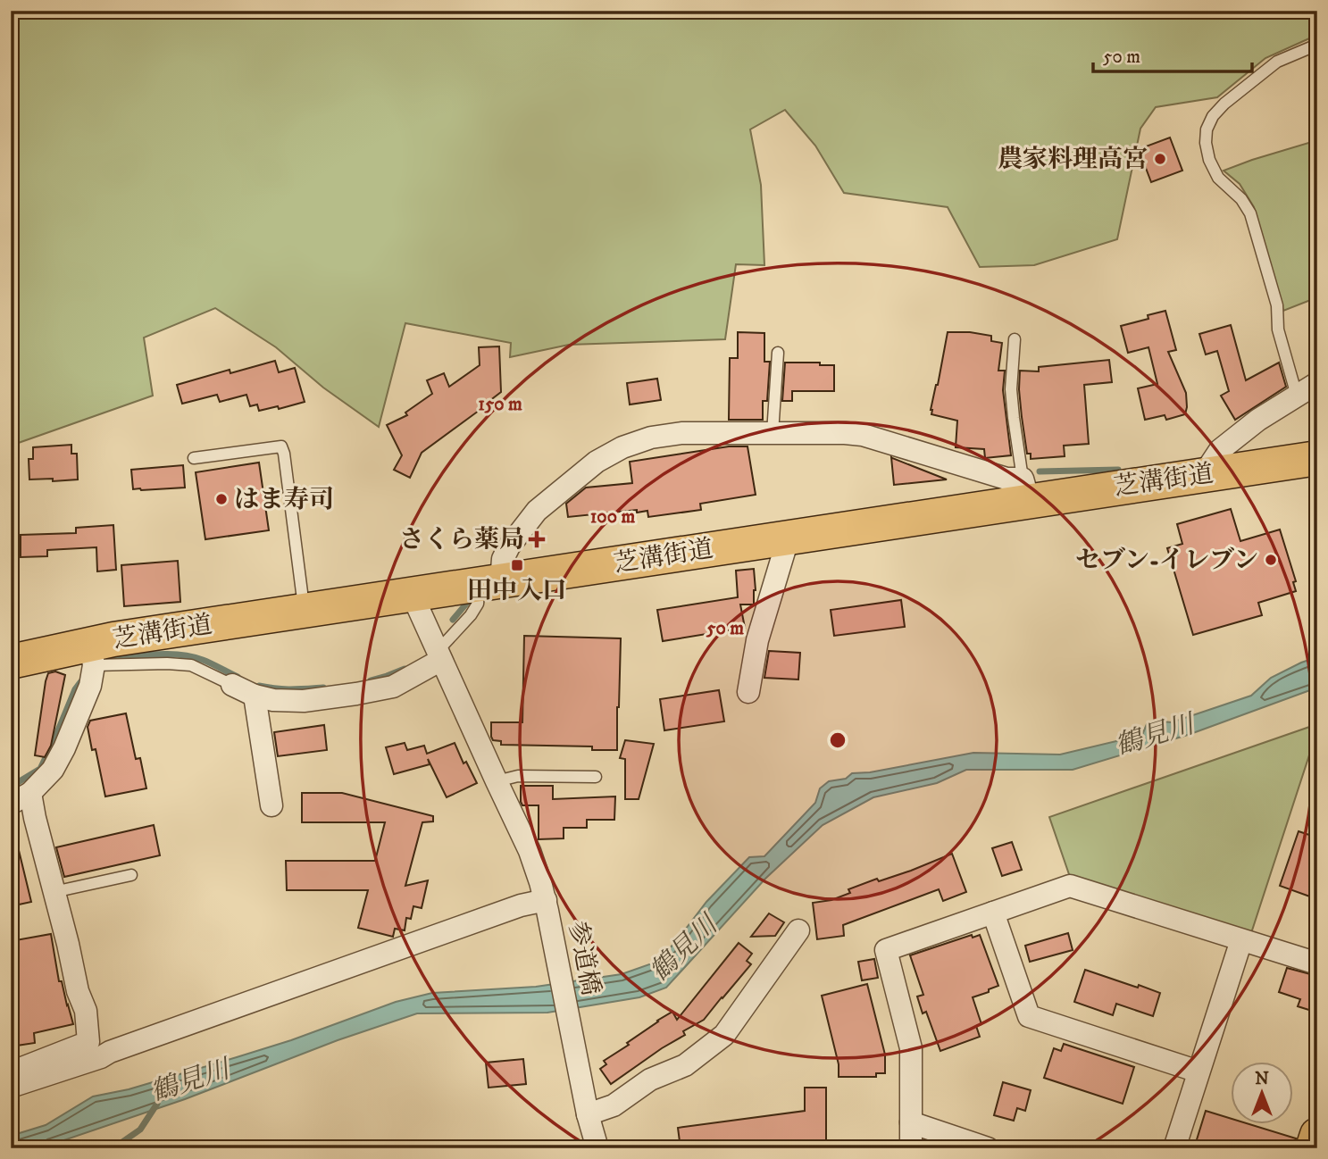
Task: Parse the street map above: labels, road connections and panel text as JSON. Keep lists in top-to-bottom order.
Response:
{
  "streets": {
    "main road": ["芝溝街道"],
    "street": ["参道橋"]
  },
  "crossings": [
    ["芝溝街道", "参道橋"]
  ],
  "water": ["鶴見川"],
  "places": {
    "other": ["農家料理高宮", "はま寿司", "セブン-イレブン"],
    "health": ["さくら薬局"],
    "transit": ["田中入口"]
  },
  "scale_bar": "50 m",
  "north": "top",
  "rings": ["150 m", "100 m", "50 m"]
}
